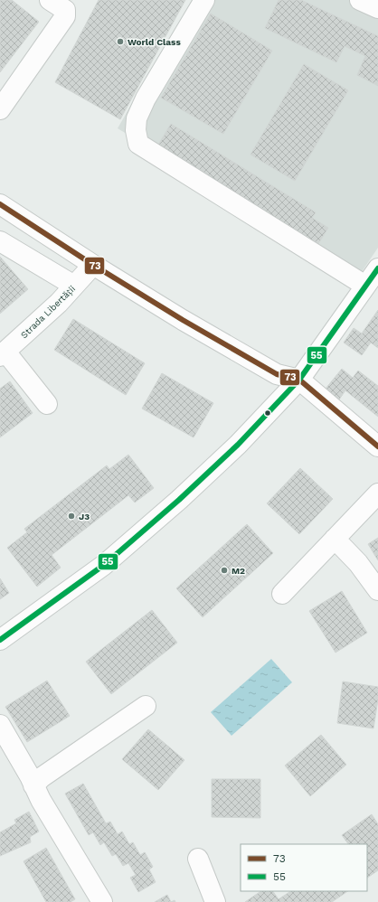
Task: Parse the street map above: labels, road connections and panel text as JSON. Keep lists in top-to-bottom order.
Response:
{
  "streets": {
    "street": ["Strada Libertății"]
  },
  "places": ["World Class", "J3", "M2"],
  "lines": ["transit line 73", "transit line 55"],
  "legend": ["73", "55"]
}
